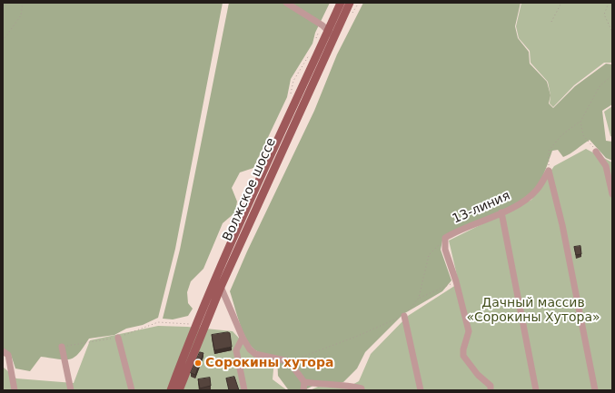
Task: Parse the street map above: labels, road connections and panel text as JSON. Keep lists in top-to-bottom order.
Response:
{
  "streets": {
    "main road": ["Волжское шоссе"],
    "lane": ["13-линия"]
  },
  "parks": ["Дачный массив «Сорокины Хутора»"],
  "places": ["Сорокины хутора"]
}
